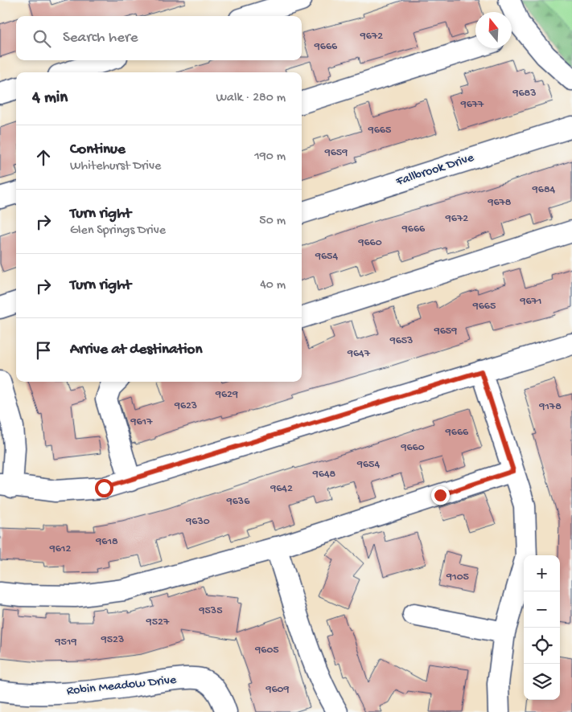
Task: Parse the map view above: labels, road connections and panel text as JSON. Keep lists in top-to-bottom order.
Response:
{
  "streets": {
    "street": ["Fallbrook Drive", "Robin Meadow Drive"]
  },
  "house_numbers": [
    "9672",
    "9666",
    "9683",
    "9677",
    "9665",
    "9659",
    "9684",
    "9678",
    "9672",
    "9666",
    "9660",
    "9654",
    "9671",
    "9665",
    "9659",
    "9653",
    "9647",
    "9629",
    "9623",
    "9178",
    "9617",
    "9666",
    "9660",
    "9654",
    "9648",
    "9642",
    "9636",
    "9630",
    "9618",
    "9612",
    "9105",
    "9535",
    "9527",
    "9523",
    "9519",
    "9605",
    "9609"
  ],
  "north": "top",
  "page": {
    "search": "Search here",
    "heading": ["4 min", "Walk · 280 m"],
    "list": [
      ["Continue", "Whitehurst Drive", "190 m"],
      ["Turn right", "Glen Springs Drive", "50 m"],
      ["Turn right", "40 m"],
      "Arrive at destination"
    ],
    "map_buttons": ["+", "−"]
  }
}
